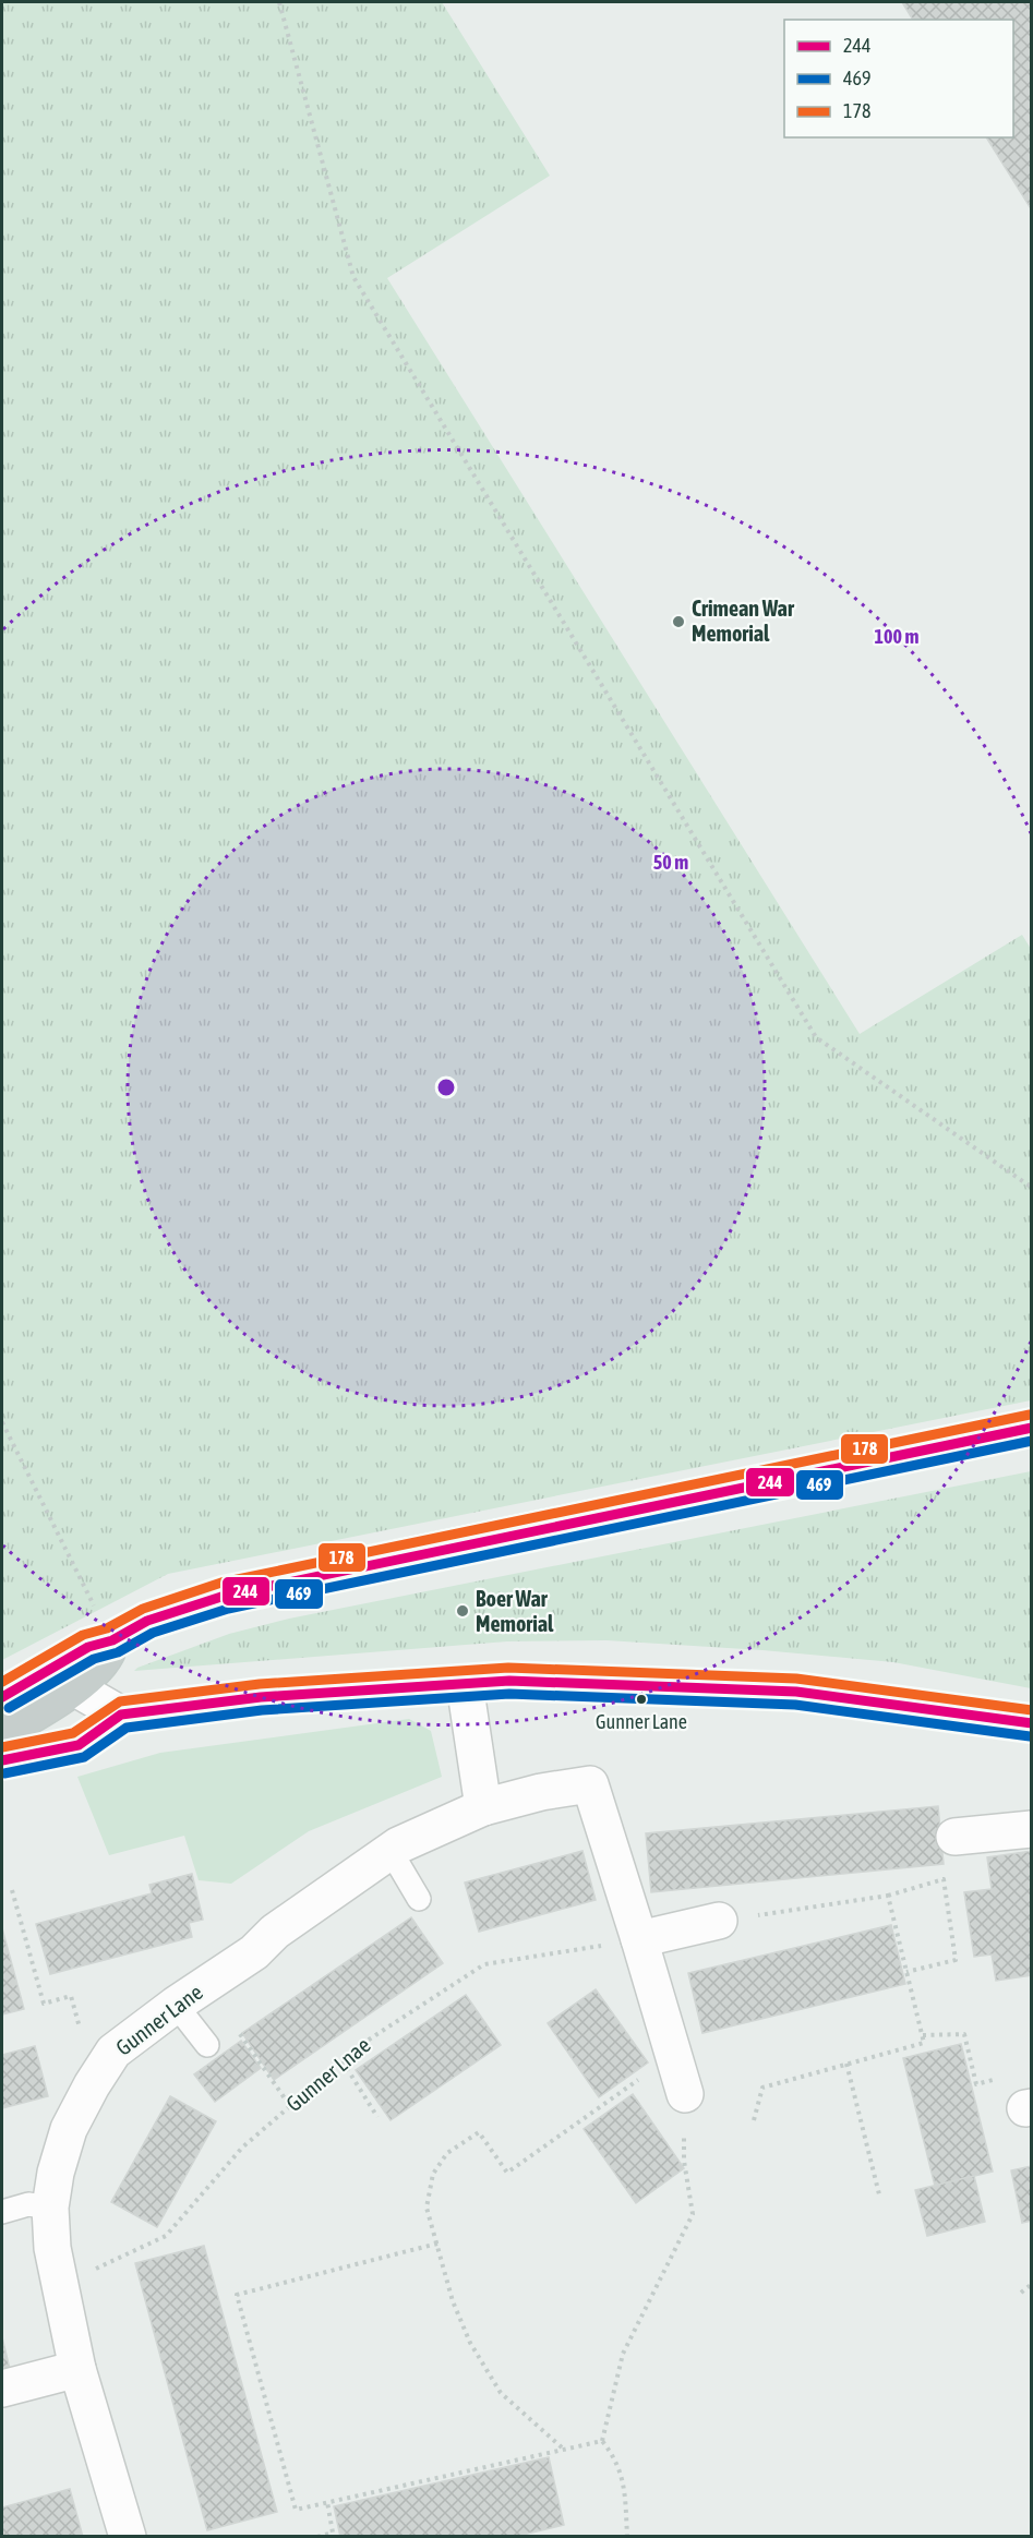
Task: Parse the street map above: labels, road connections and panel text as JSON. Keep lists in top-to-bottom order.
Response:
{
  "streets": {
    "street": ["Gunner Lane"],
    "path": ["Gunner Lnae"]
  },
  "crossings": [
    ["Gunner Lane", "Gunner Lnae"]
  ],
  "places": ["Crimean War Memorial", "Boer War Memorial", "Gunner Lane"],
  "lines": ["transit line 178", "transit line 244", "transit line 469"],
  "legend": ["244", "469", "178"],
  "rings": ["100 m", "50 m"]
}
